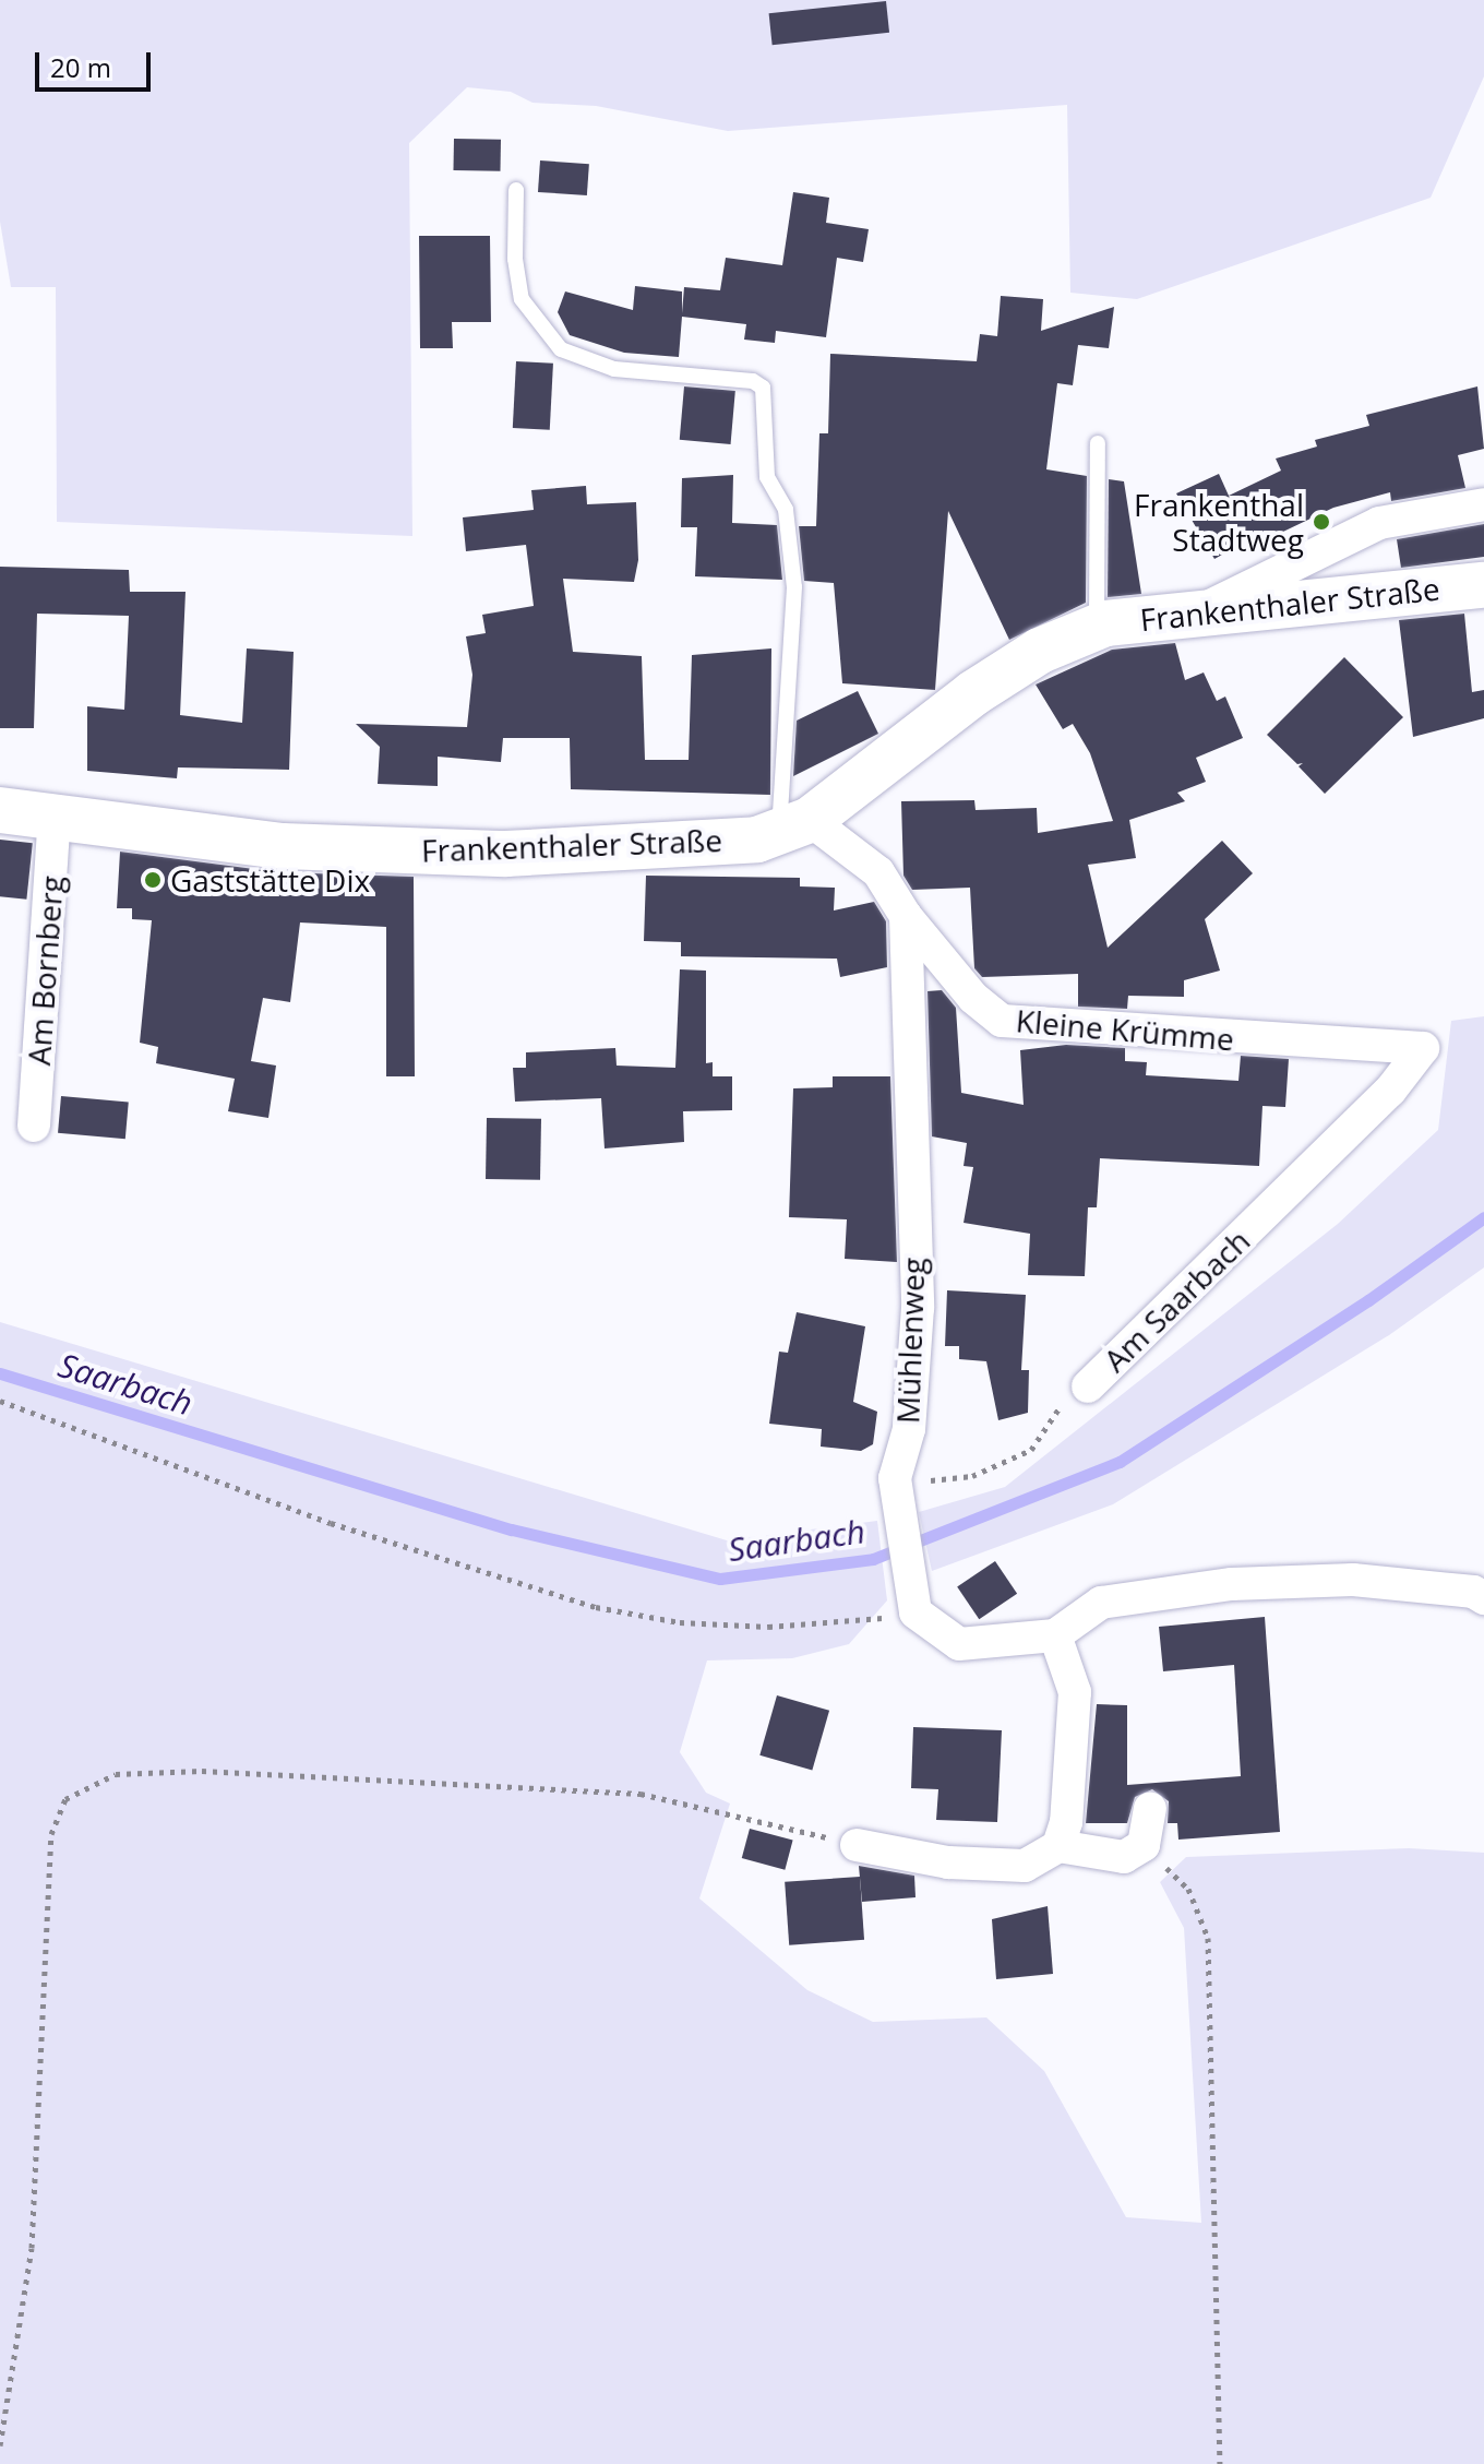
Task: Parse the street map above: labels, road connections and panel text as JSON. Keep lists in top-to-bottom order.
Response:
{
  "streets": {
    "main road": ["Frankenthaler Straße"],
    "street": [
      "Am Bornberg",
      "Kleine Krümme",
      "Am Saarbach",
      "Mühlenweg"
    ]
  },
  "crossings": [
    ["Frankenthaler Straße", "Am Bornberg"],
    ["Frankenthaler Straße", "Kleine Krümme"],
    ["Kleine Krümme", "Am Saarbach"],
    ["Kleine Krümme", "Mühlenweg"],
    ["Am Saarbach", "Mühlenweg"]
  ],
  "water": ["Saarbach"],
  "places": ["Frankenthal Stadtweg", "Gaststätte Dix"],
  "scale_bar": "20 m"
}
